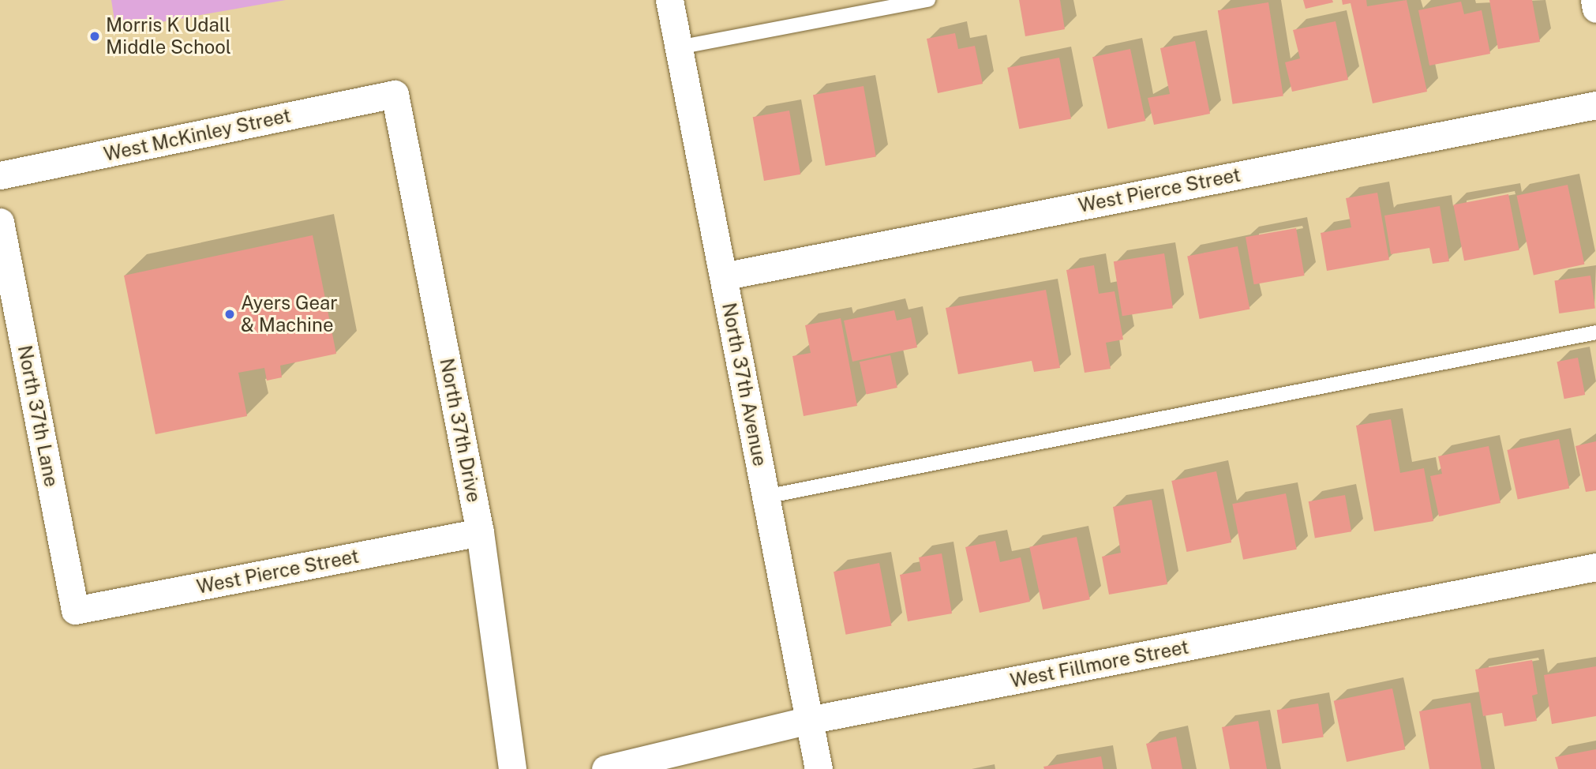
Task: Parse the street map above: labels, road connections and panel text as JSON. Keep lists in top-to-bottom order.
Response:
{
  "streets": {
    "street": [
      "West McKinley Street",
      "West Pierce Street",
      "North 37th Avenue",
      "North 37th Lane",
      "North 37th Drive",
      "West Fillmore Street"
    ]
  },
  "crossings": [
    ["West McKinley Street", "North 37th Drive"],
    ["West Pierce Street", "North 37th Avenue"],
    ["West Pierce Street", "North 37th Lane"],
    ["West Pierce Street", "North 37th Drive"],
    ["North 37th Avenue", "West Fillmore Street"]
  ],
  "places": ["Morris K Udall Middle School", "Ayers Gear & Machine"]
}
